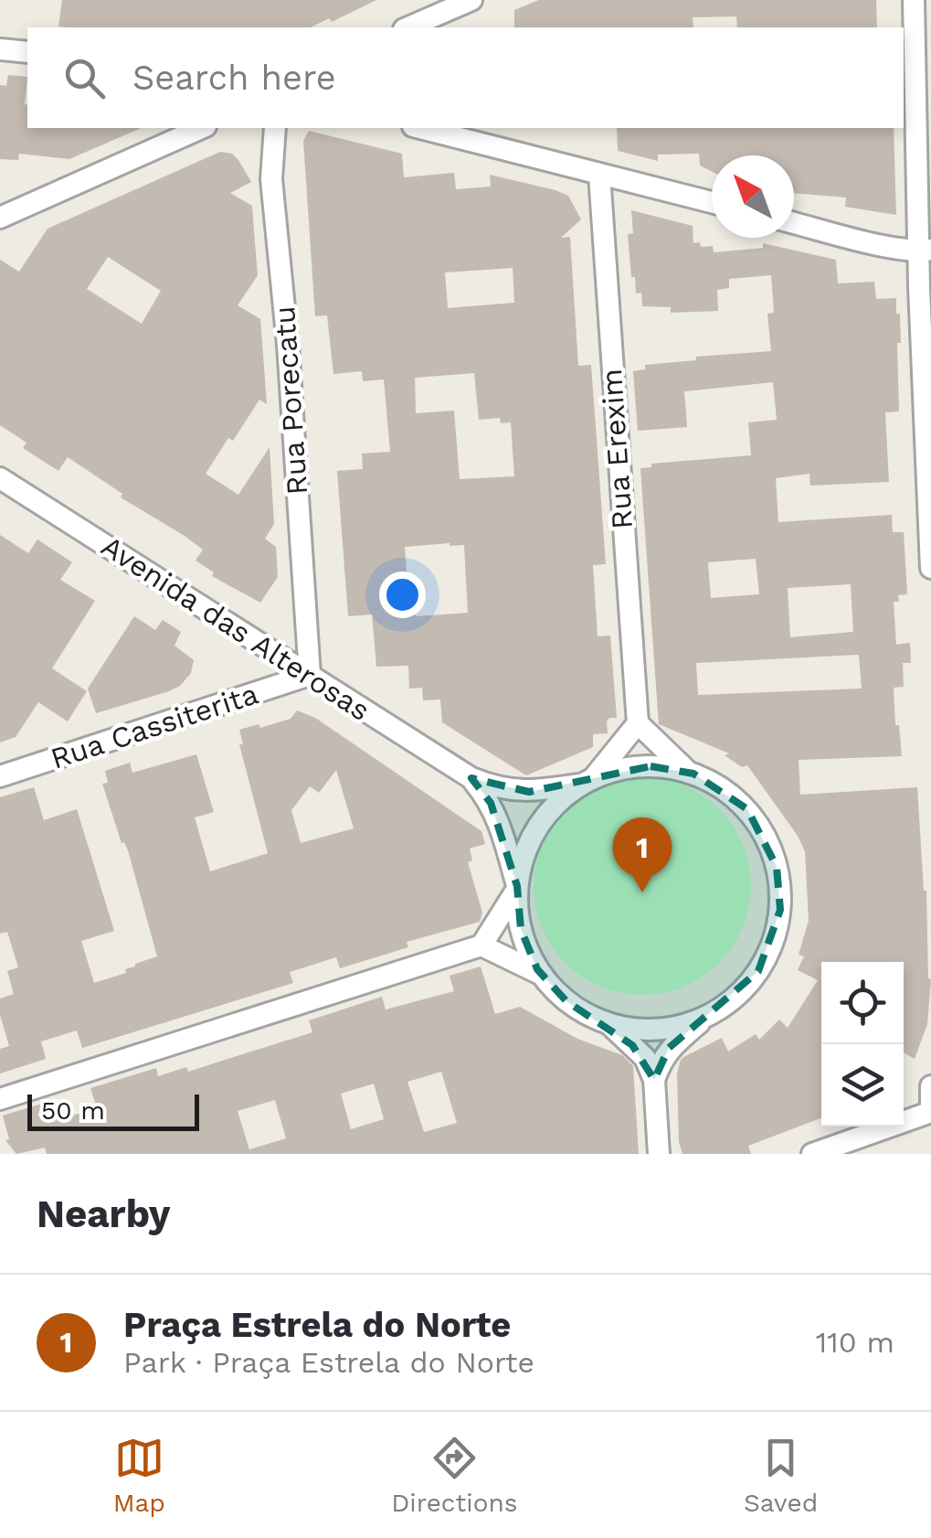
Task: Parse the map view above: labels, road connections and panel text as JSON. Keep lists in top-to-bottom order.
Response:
{
  "streets": {
    "street": [
      "Rua Porecatu",
      "Rua Erexim",
      "Avenida das Alterosas",
      "Rua Cassiterita"
    ]
  },
  "crossings": [
    ["Rua Porecatu", "Avenida das Alterosas"],
    ["Rua Porecatu", "Rua Cassiterita"],
    ["Avenida das Alterosas", "Rua Cassiterita"]
  ],
  "scale_bar": "50 m",
  "north": "top left",
  "page": {
    "search": "Search here",
    "pins": "1",
    "scale": "50 m",
    "heading": "Nearby",
    "list": [
      {
        "mark": "1",
        "name": "Praça Estrela do Norte",
        "note": "Park · Praça Estrela do Norte",
        "value": "110 m"
      }
    ],
    "nav": ["Map", "Directions", "Saved"]
  }
}
